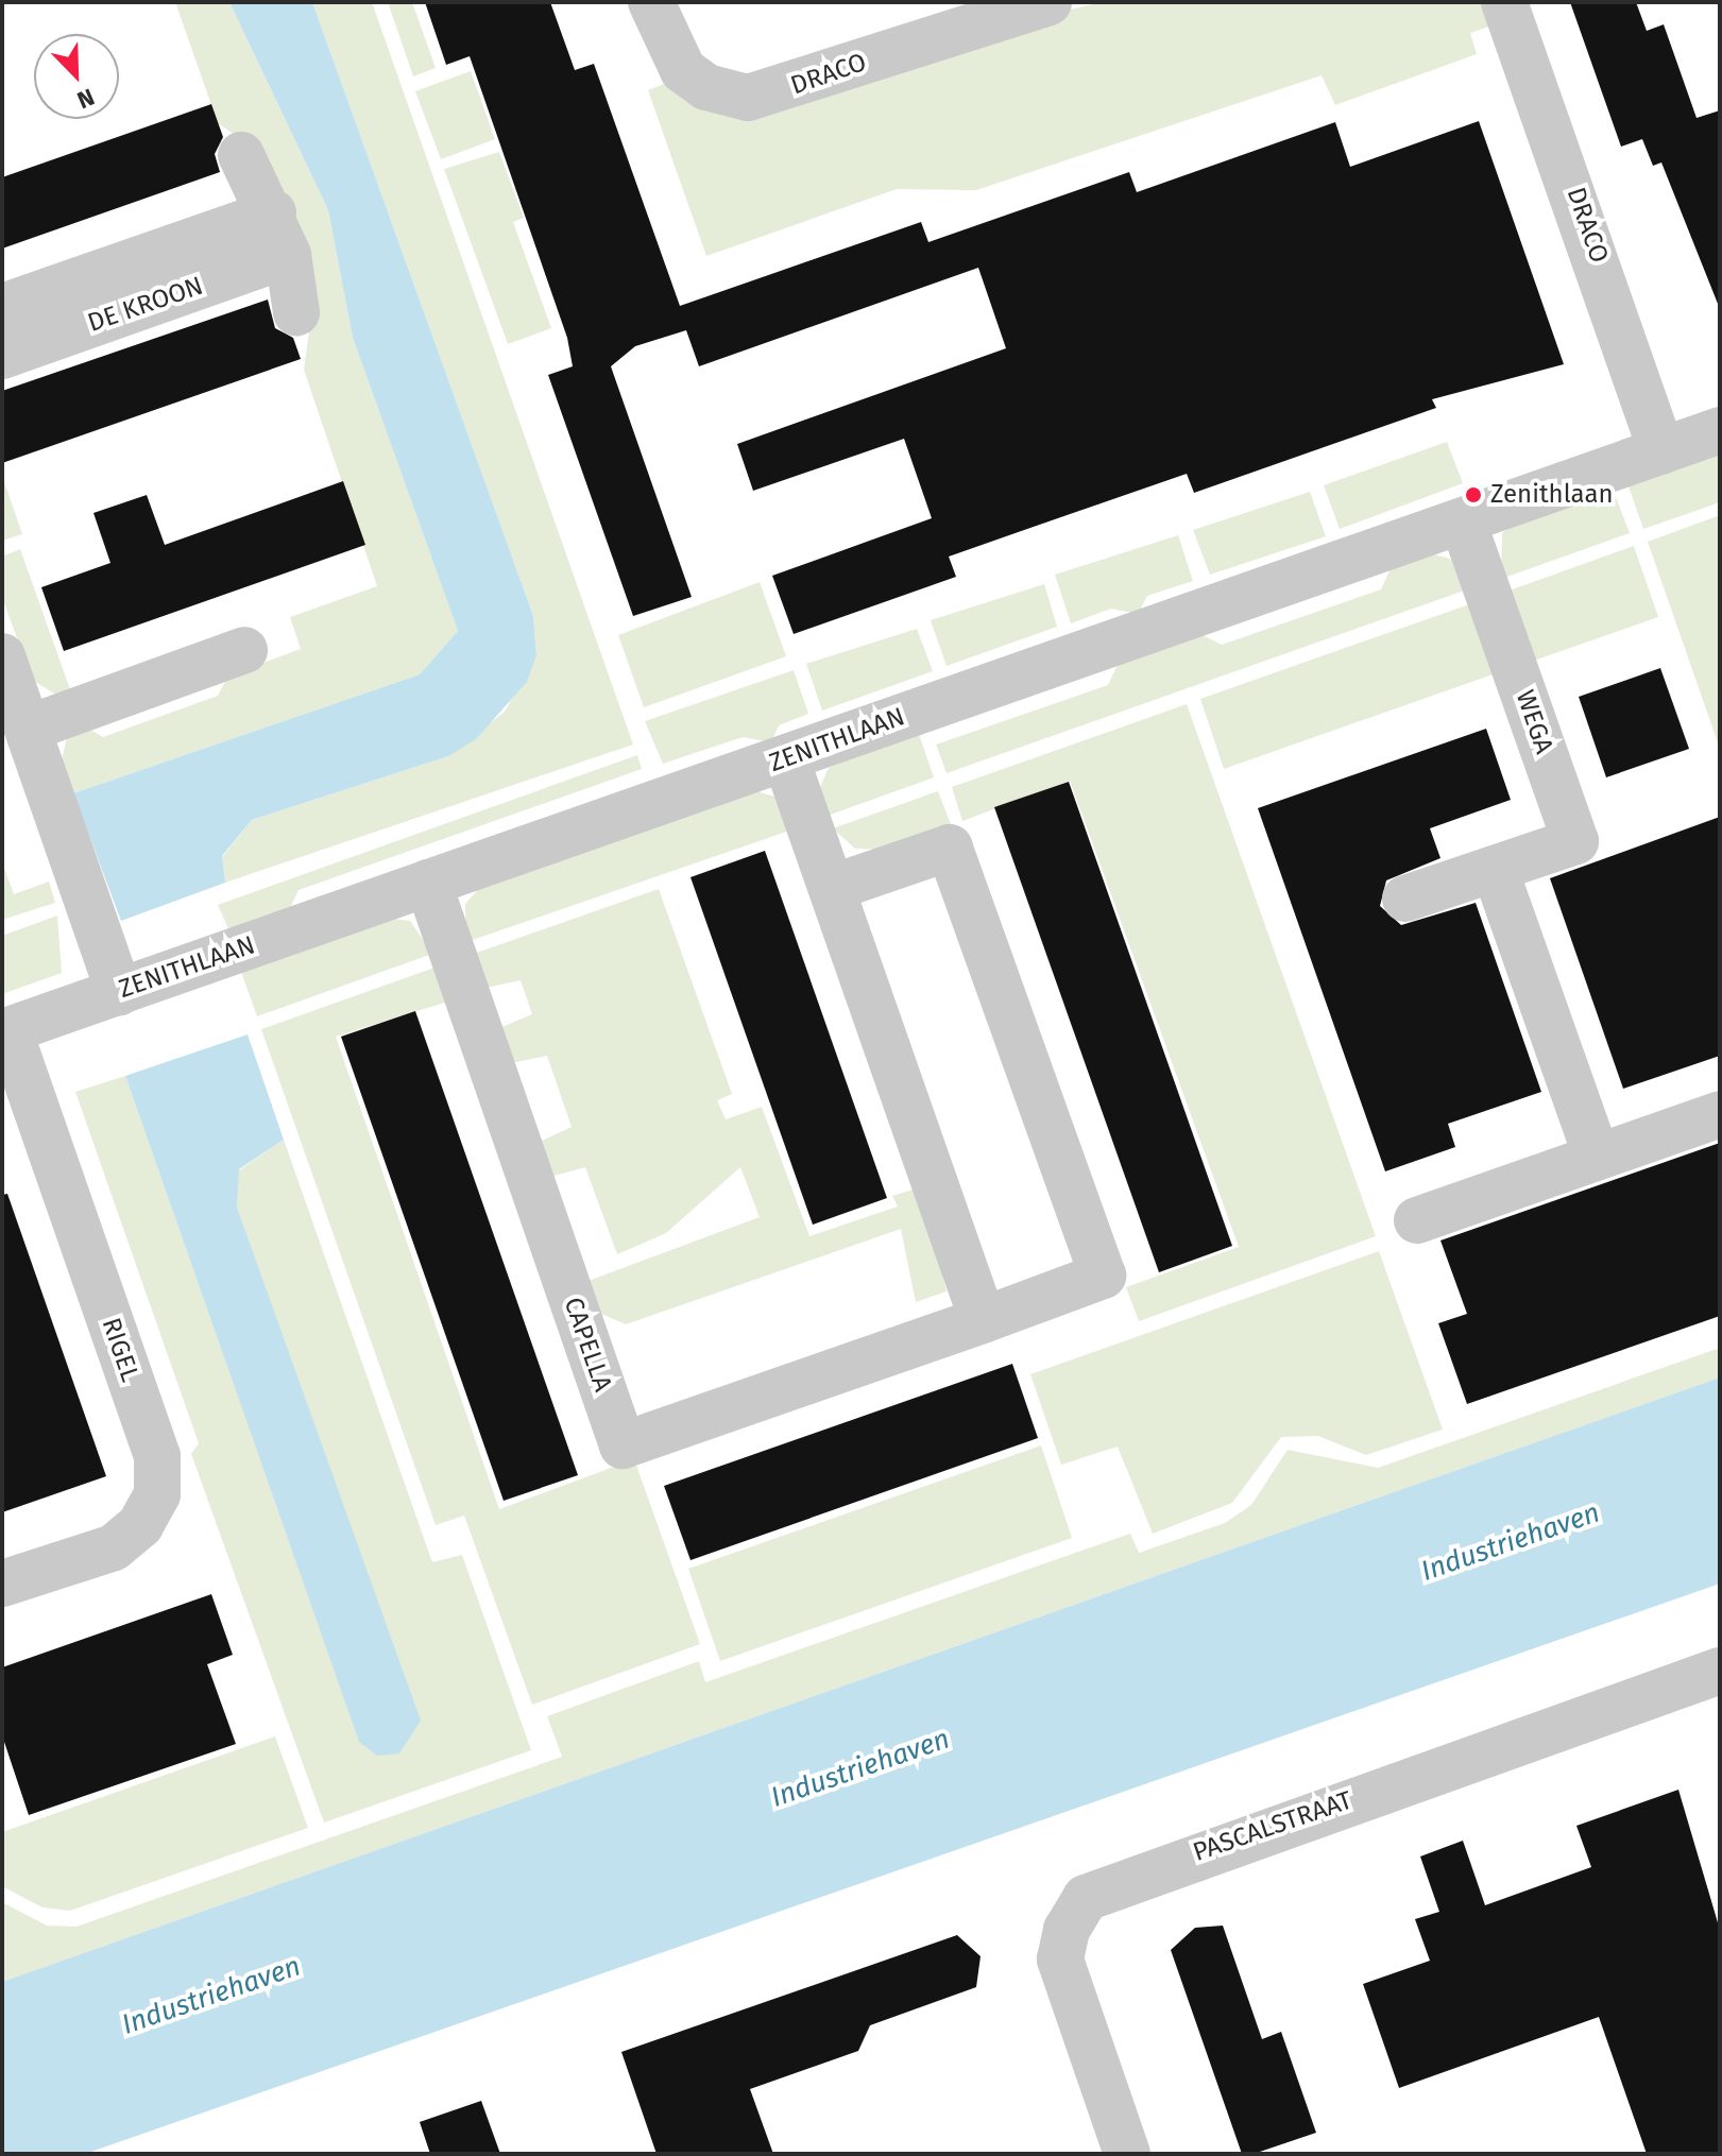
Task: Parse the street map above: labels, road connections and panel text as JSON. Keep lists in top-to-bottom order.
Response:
{
  "streets": {
    "street": [
      "DRACO",
      "DE KROON",
      "WEGA",
      "ZENITHLAAN",
      "CAPELLA",
      "RIGEL",
      "PASCALSTRAAT"
    ]
  },
  "crossings": [
    ["DRACO", "ZENITHLAAN"],
    ["WEGA", "ZENITHLAAN"],
    ["ZENITHLAAN", "CAPELLA"],
    ["ZENITHLAAN", "RIGEL"]
  ],
  "water": ["Industriehaven"],
  "places": ["Zenithlaan"],
  "north": "bottom right"
}
